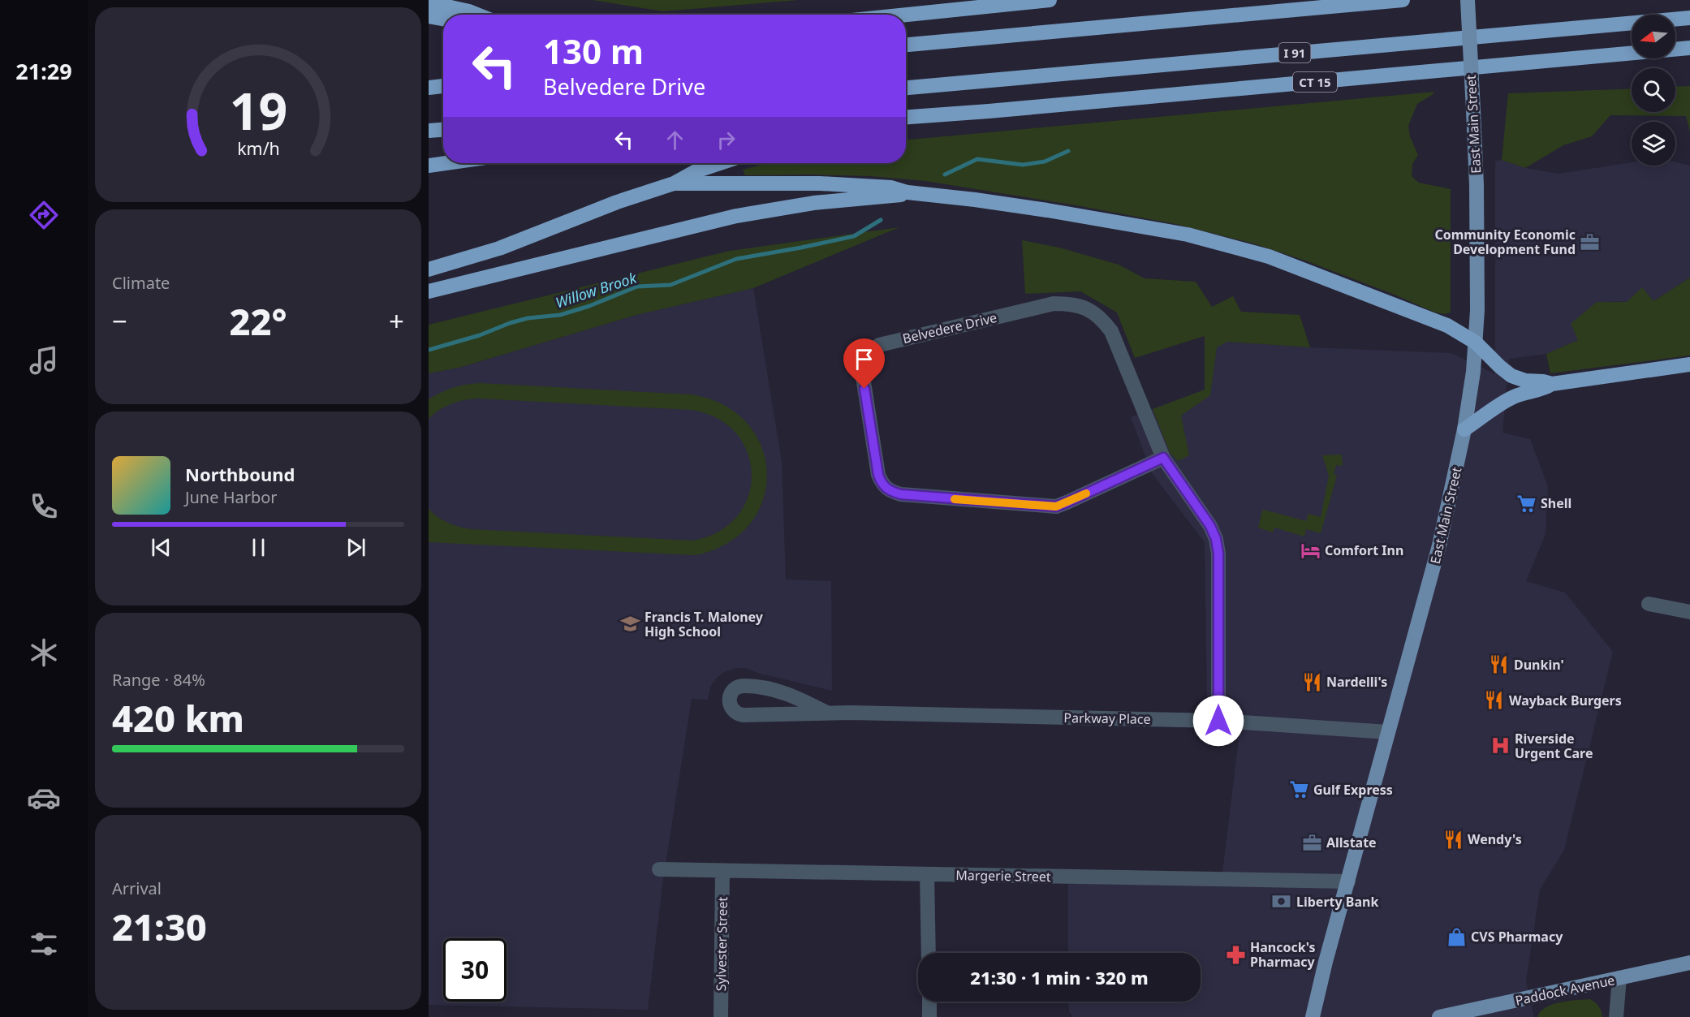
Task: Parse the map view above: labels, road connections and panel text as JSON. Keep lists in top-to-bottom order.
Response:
{
  "streets": {
    "highway": ["I 91", "CT 15"],
    "main road": ["East Main Street", "Paddock Avenue"],
    "street": [
      "Belvedere Drive",
      "Parkway Place",
      "Margerie Street",
      "Sylvester Street"
    ]
  },
  "crossings": [
    ["East Main Street", "Parkway Place"],
    ["East Main Street", "Margerie Street"],
    ["Belvedere Drive", "Parkway Place"],
    ["Margerie Street", "Sylvester Street"]
  ],
  "water": ["Willow Brook"],
  "places": {
    "office": ["Community Economic Development Fund", "Allstate"],
    "supermarket": ["Shell", "Gulf Express"],
    "hotel": ["Comfort Inn"],
    "school or university": ["Francis T. Maloney High School"],
    "restaurant": [
      "Dunkin'",
      "Nardelli's",
      "Wayback Burgers",
      "Wendy's"
    ],
    "hospital": ["Riverside Urgent Care"],
    "bank": ["Liberty Bank"],
    "shop": ["CVS Pharmacy"],
    "pharmacy": ["Hancock's Pharmacy"]
  },
  "north": "left",
  "page": {
    "tabs": "21:29",
    "turn": ["130 m", "Belvedere Drive"],
    "tile": [
      "Climate",
      ["Range · 84%", "420 km"],
      ["Arrival", "21:30"]
    ],
    "heat": ["−", "22°", "+"],
    "song": ["Northbound", "June Harbor"],
    "limit": "30",
    "trip": "21:30 · 1 min · 320 m",
    "gauge": ["19", "km/h"]
  }
}
